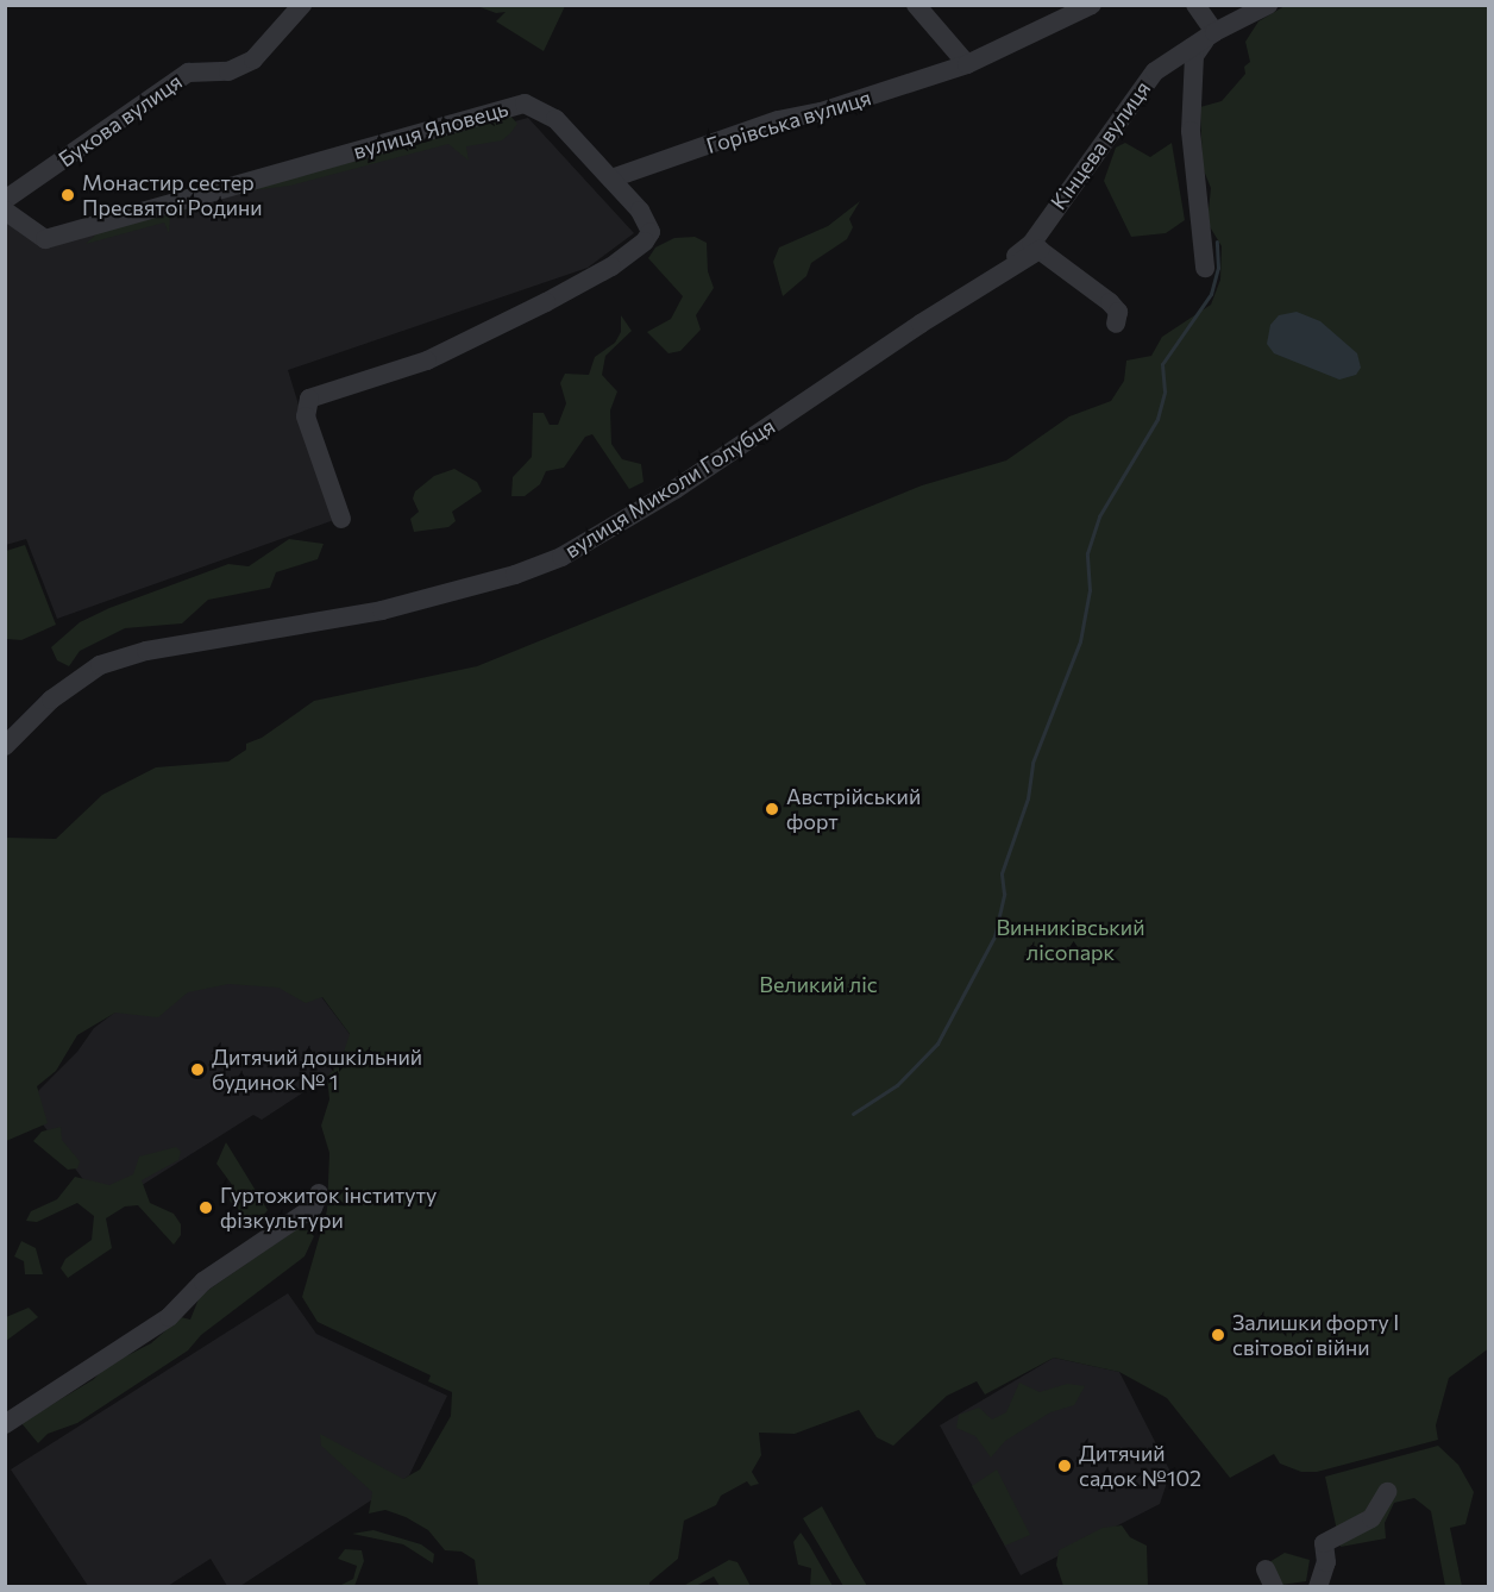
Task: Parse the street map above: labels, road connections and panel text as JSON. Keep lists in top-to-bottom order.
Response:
{
  "streets": {
    "street": [
      "Букова вулиця",
      "Горівська вулиця",
      "вулиця Яловець",
      "Кінцева вулиця",
      "вулиця Миколи Голубця"
    ]
  },
  "crossings": [
    ["Горівська вулиця", "вулиця Яловець"],
    ["Кінцева вулиця", "вулиця Миколи Голубця"]
  ],
  "parks": ["Винниківський лісопарк", "Великий ліс"],
  "places": [
    "Монастир сестер Пресвятої Родини",
    "Австрійський форт",
    "Дитячий дошкільний будинок № 1",
    "Гуртожиток інституту фізкультури",
    "Залишки форту І світової війни",
    "Дитячий садок №102"
  ]
}
